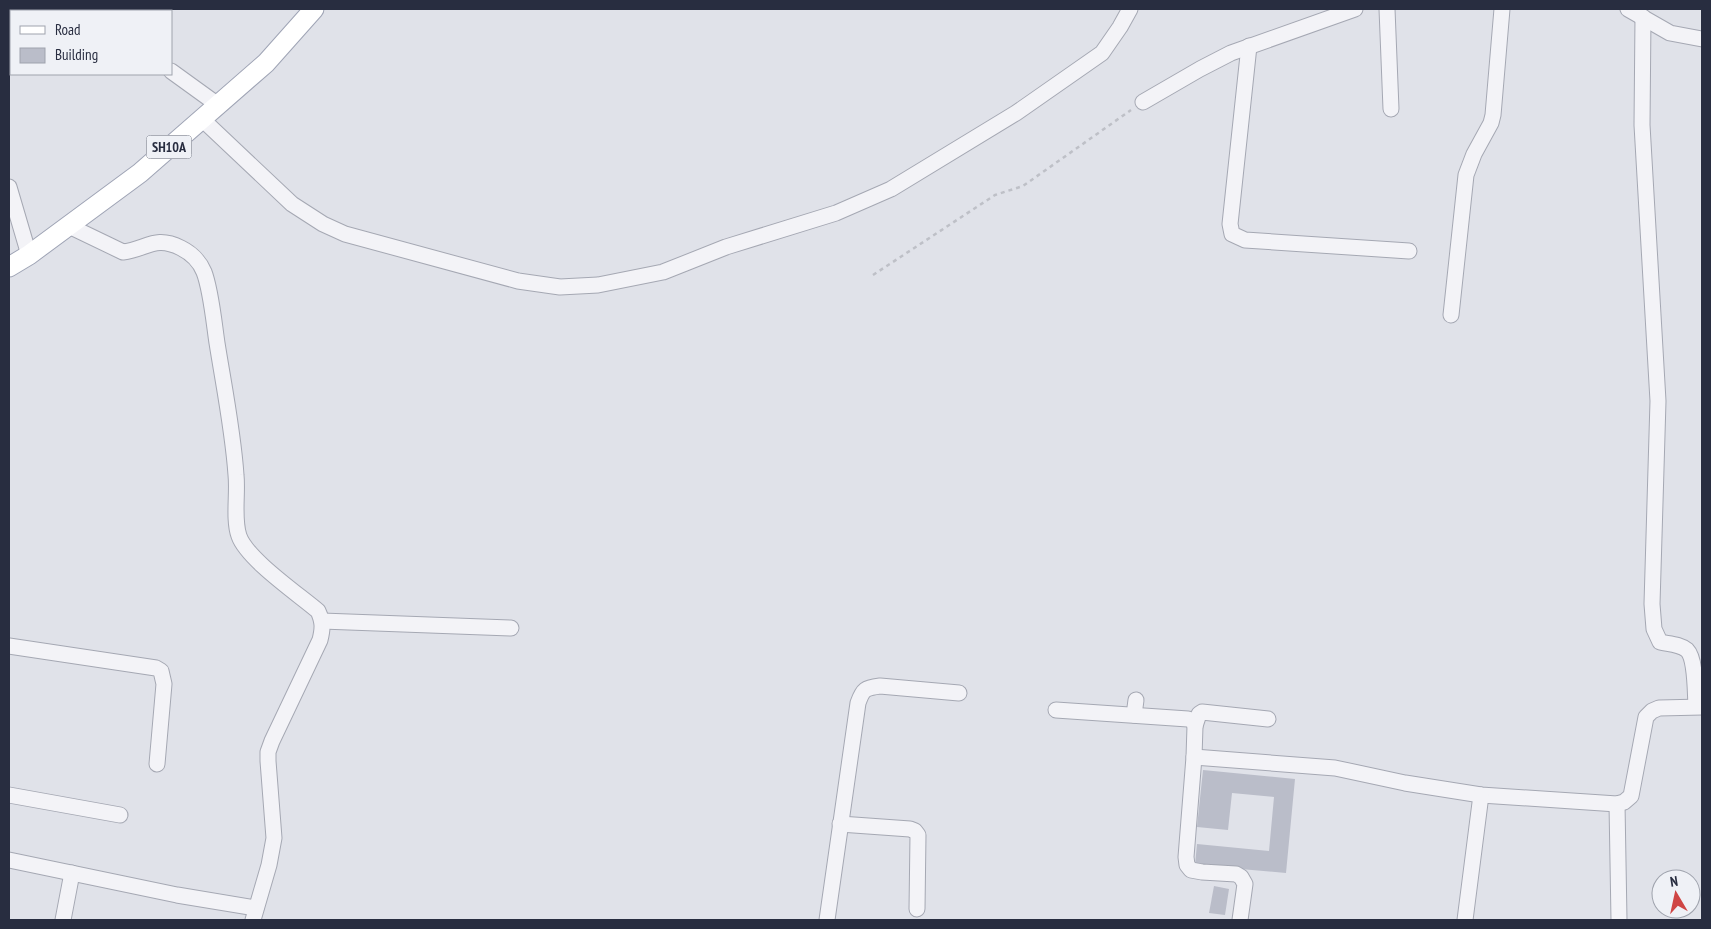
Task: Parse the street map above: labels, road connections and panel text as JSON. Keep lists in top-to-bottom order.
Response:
{
  "streets": {
    "main road": ["SH10A"]
  },
  "legend": ["Road", "Building"],
  "north": "top"
}
